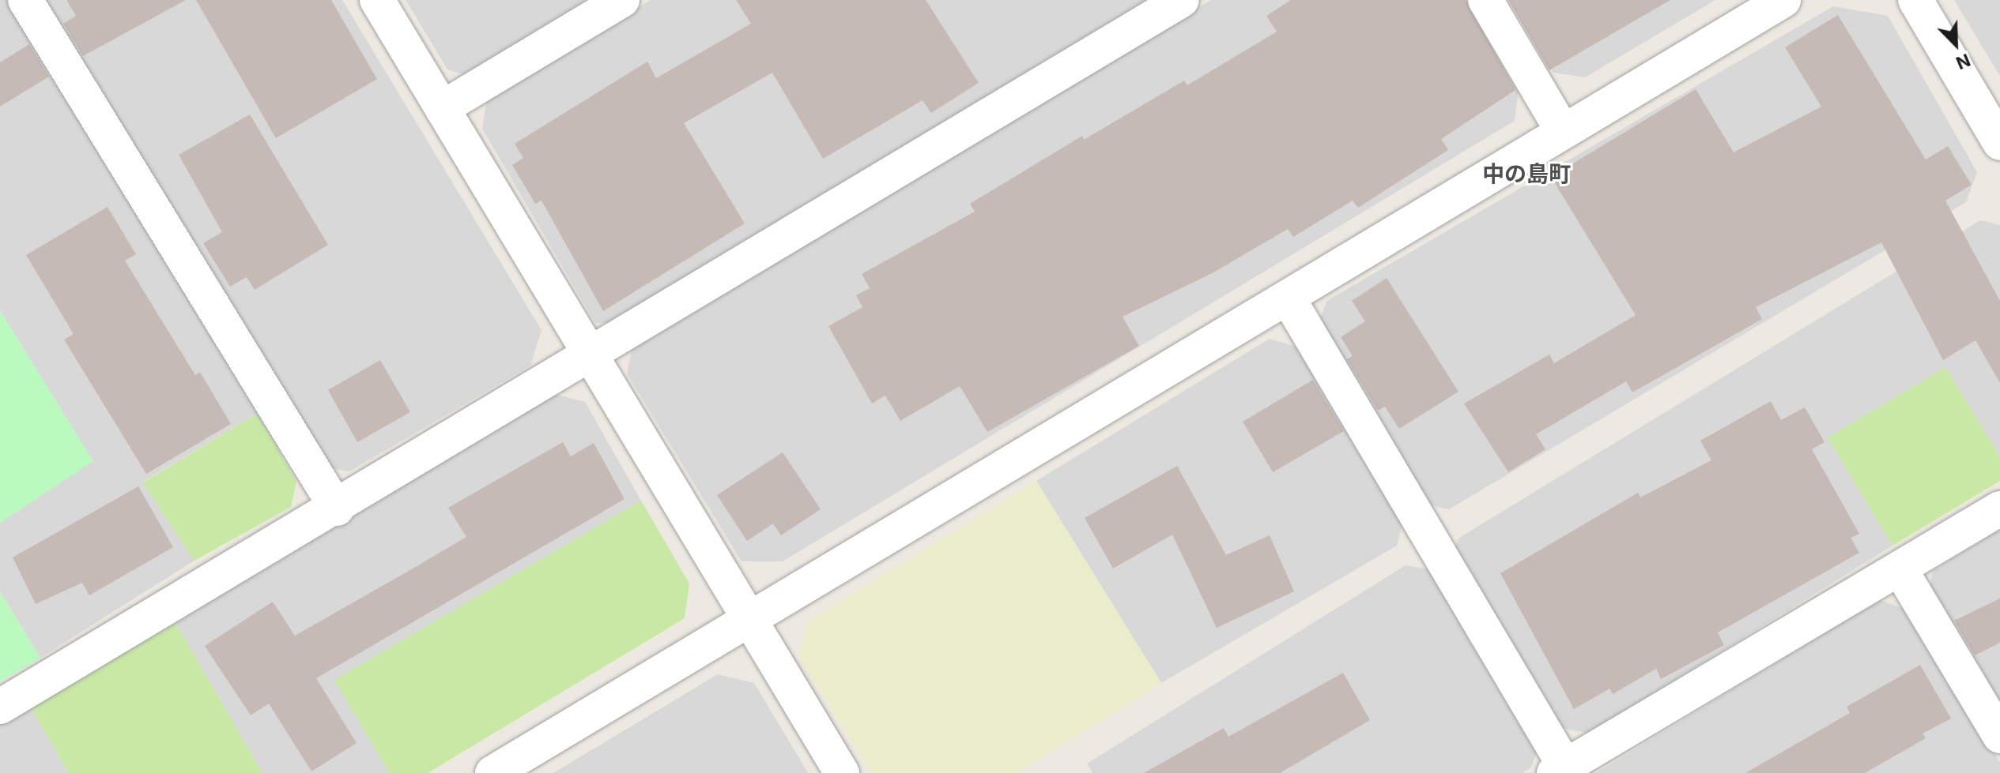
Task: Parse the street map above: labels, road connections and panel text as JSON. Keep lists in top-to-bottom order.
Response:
{
  "districts": ["中の島町"],
  "north": "bottom right"
}
